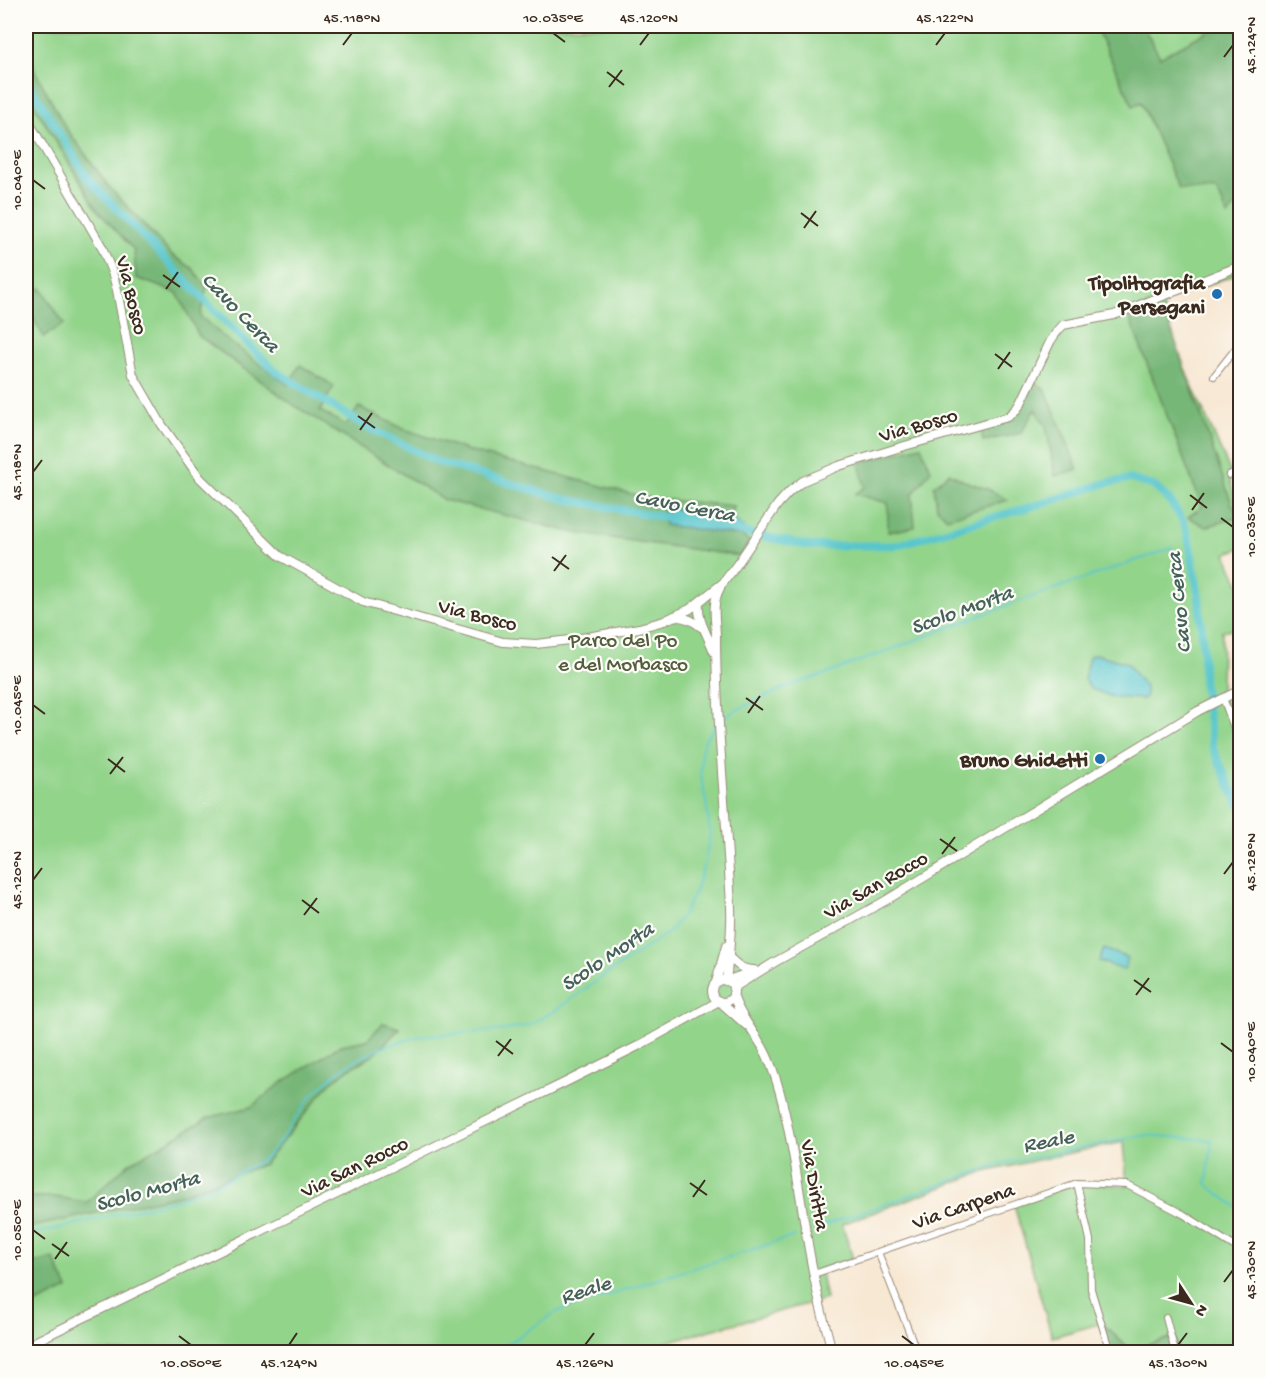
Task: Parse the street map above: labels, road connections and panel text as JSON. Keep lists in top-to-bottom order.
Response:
{
  "streets": {
    "main road": ["Via San Rocco"],
    "street": ["Via Bosco", "Via Diritta", "Via Carpena"]
  },
  "crossings": [
    ["Via San Rocco", "Via Diritta"],
    ["Via Diritta", "Via Carpena"]
  ],
  "water": ["Cavo Cerca", "Scolo Morta", "Reale"],
  "parks": ["Parco del Po e del Morbasco"],
  "places": ["Tipolitografia Persegani", "Bruno Ghidetti"],
  "north": "bottom right",
  "coordinates": [
    "45.118°N",
    "10.035°E",
    "45.120°N",
    "45.122°N",
    "45.124°N",
    "10.040°E",
    "10.045°E",
    "45.128°N",
    "10.050°E",
    "45.130°N",
    "45.126°N"
  ]
}
